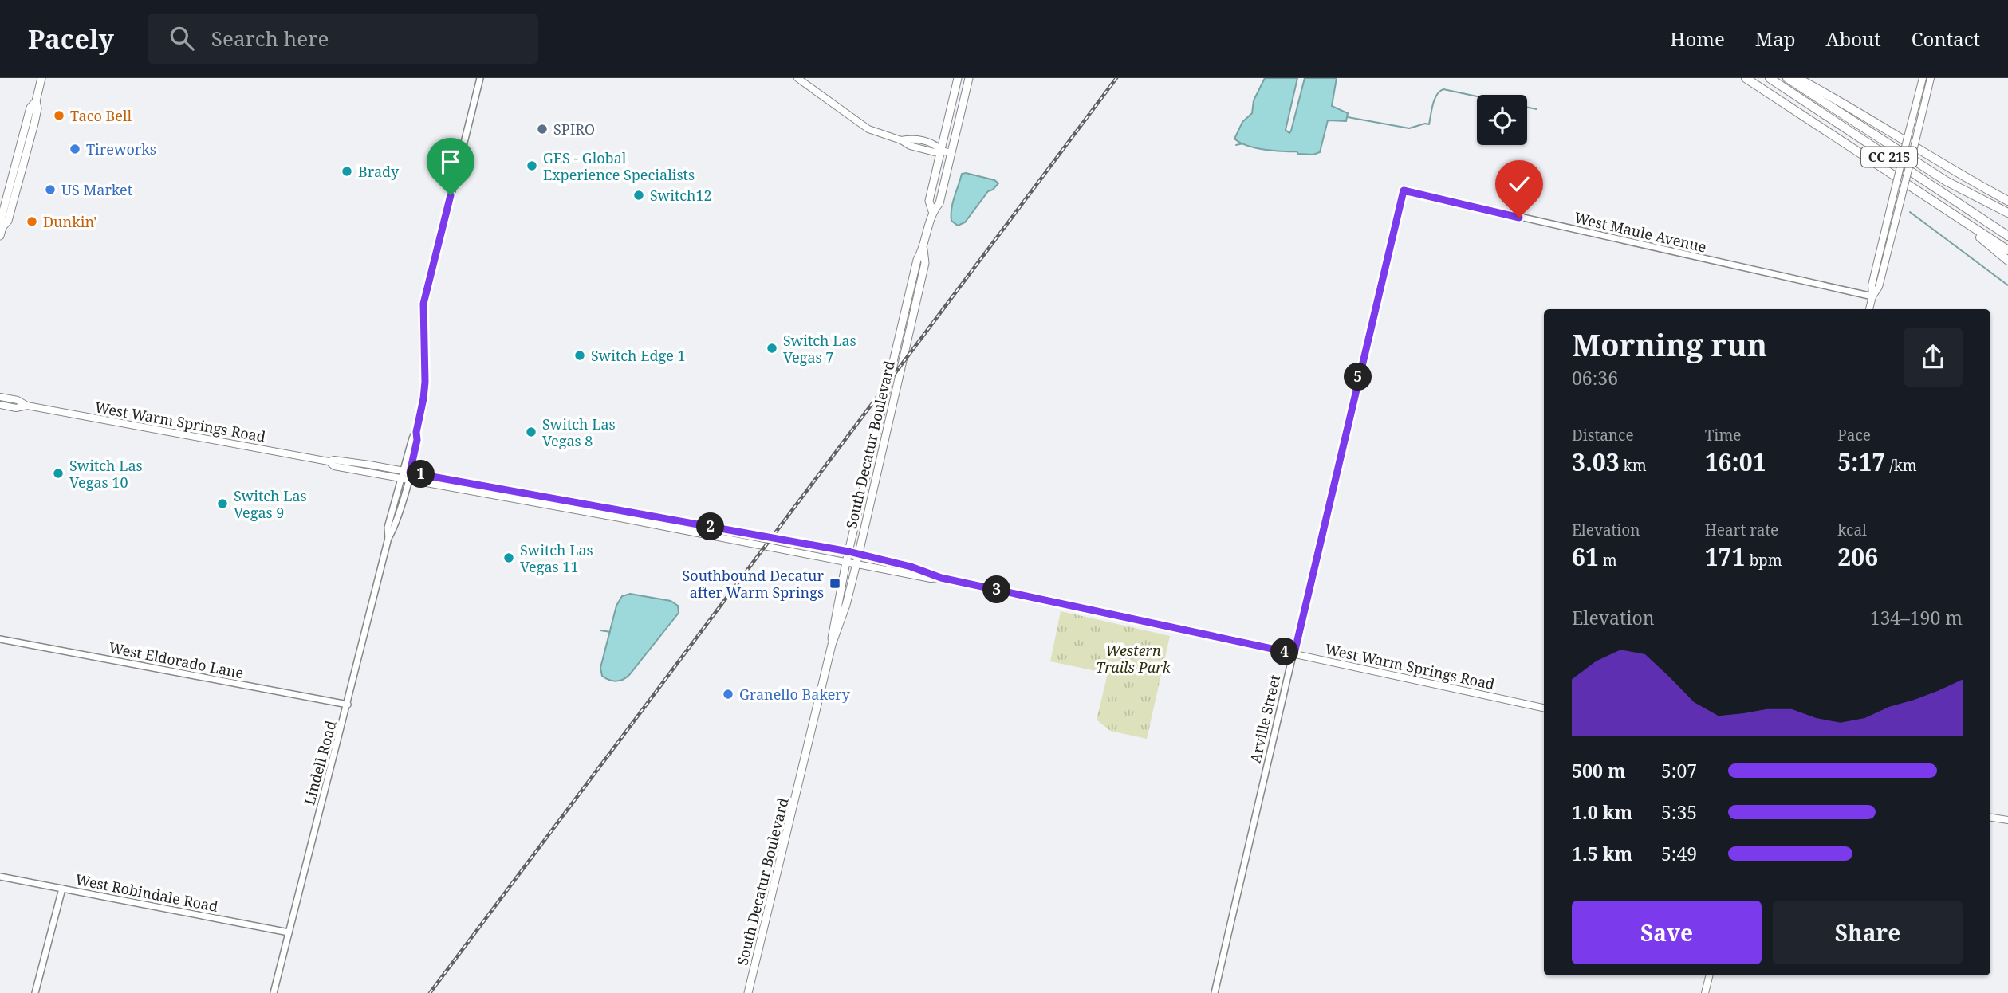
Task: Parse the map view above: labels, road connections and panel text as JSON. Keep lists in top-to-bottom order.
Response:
{
  "streets": {
    "highway": ["CC 215"],
    "main road": ["West Warm Springs Road", "South Decatur Boulevard"],
    "street": [
      "West Maule Avenue",
      "West Eldorado Lane",
      "Arville Street",
      "Lindell Road",
      "West Robindale Road"
    ]
  },
  "crossings": [
    ["West Maule Avenue", "Arville Street"],
    ["West Warm Springs Road", "South Decatur Boulevard"],
    ["West Warm Springs Road", "Arville Street"],
    ["West Warm Springs Road", "Lindell Road"],
    ["West Eldorado Lane", "Lindell Road"],
    ["Lindell Road", "West Robindale Road"]
  ],
  "parks": ["Western Trails Park"],
  "places": {
    "other": [
      "Taco Bell",
      "SPIRO",
      "Tireworks",
      "GES - Global Experience Specialists",
      "Brady",
      "US Market",
      "Switch12",
      "Dunkin'",
      "Switch Las Vegas 7",
      "Switch Edge 1",
      "Switch Las Vegas 8",
      "Switch Las Vegas 10",
      "Switch Las Vegas 9",
      "Switch Las Vegas 11",
      "Granello Bakery"
    ],
    "transit": ["Southbound Decatur after Warm Springs"]
  },
  "page": {
    "header": "Pacely",
    "search": "Search here",
    "nav": [
      "Home",
      "Map",
      "About",
      "Contact"
    ],
    "heading": ["Morning run", "06:36"],
    "pins": [
      "5",
      "1",
      "2",
      "3",
      "4"
    ],
    "stats": [
      ["Distance", "3.03 km"],
      ["Time", "16:01"],
      ["Pace", "5:17 /km"],
      ["Elevation", "61 m"],
      ["Heart rate", "171 bpm"],
      ["kcal", "206"]
    ],
    "chart": ["Elevation", "134–190 m"],
    "list": [
      {
        "name": "500 m",
        "note": "5:07"
      },
      {
        "name": "1.0 km",
        "note": "5:35"
      },
      {
        "name": "1.5 km",
        "note": "5:49"
      }
    ],
    "buttons": ["Save", "Share"]
  }
}
